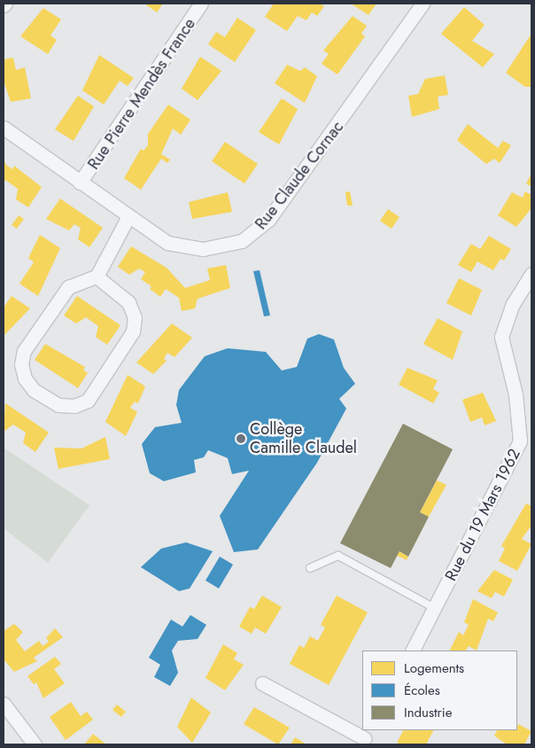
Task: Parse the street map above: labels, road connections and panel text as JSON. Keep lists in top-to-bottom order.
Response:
{
  "streets": {
    "street": ["Rue Pierre Mendès France", "Rue Claude Cornac", "Rue du 19 Mars 1962"]
  },
  "crossings": [
    ["Rue Pierre Mendès France", "Rue Claude Cornac"]
  ],
  "places": ["Collège Camille Claudel"],
  "legend": ["Logements", "Écoles", "Industrie"]
}
